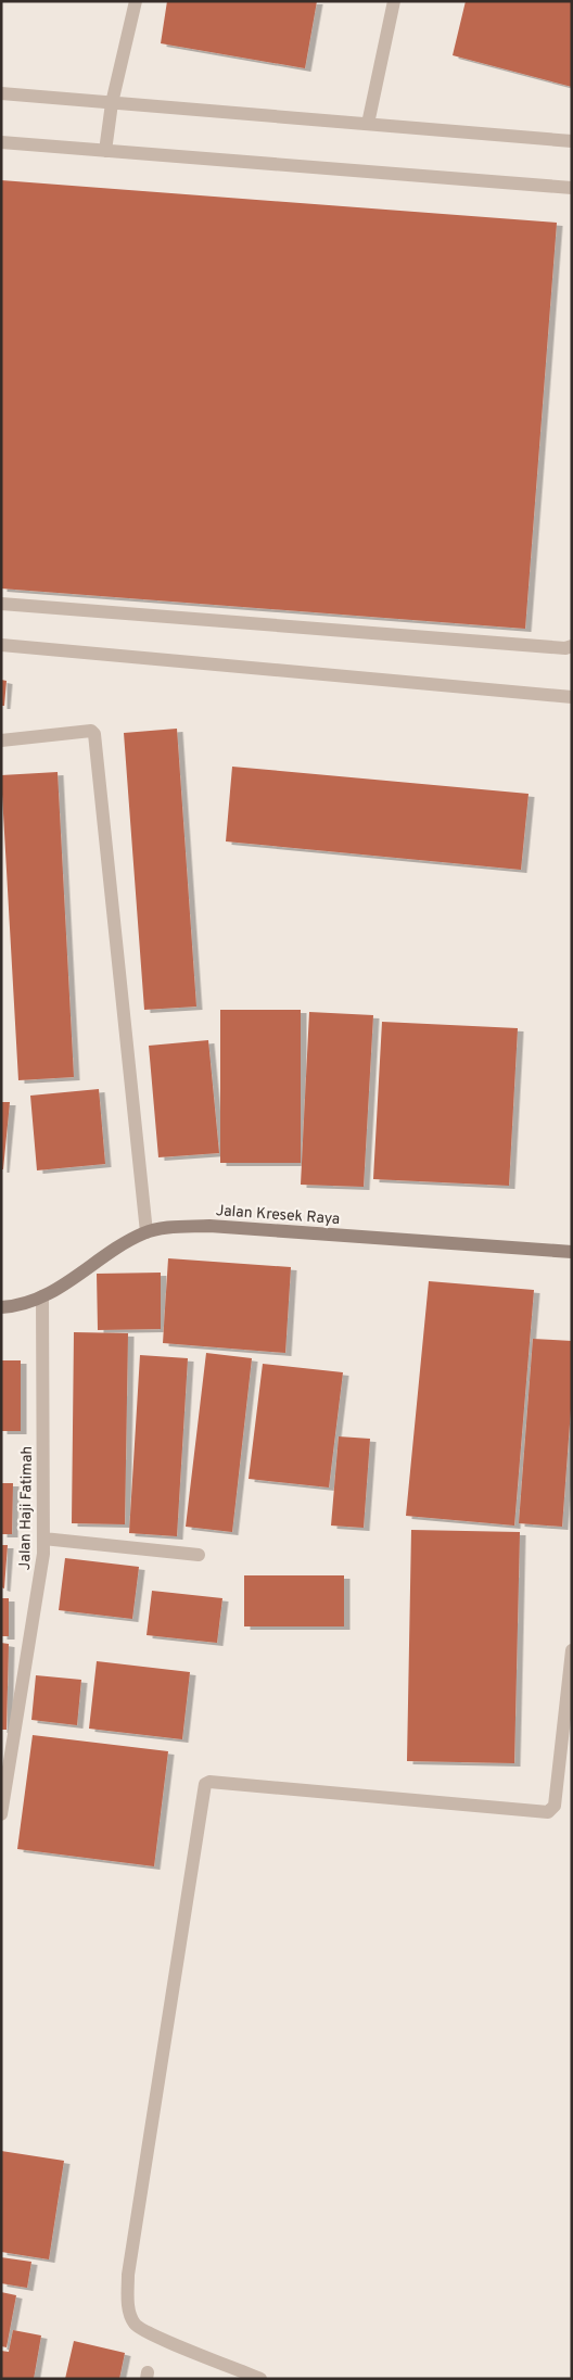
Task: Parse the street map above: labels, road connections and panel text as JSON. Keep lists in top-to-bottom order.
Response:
{
  "streets": {
    "street": ["Jalan Kresek Raya", "Jalan Haji Fatimah"]
  },
  "crossings": [
    ["Jalan Kresek Raya", "Jalan Haji Fatimah"]
  ]
}
